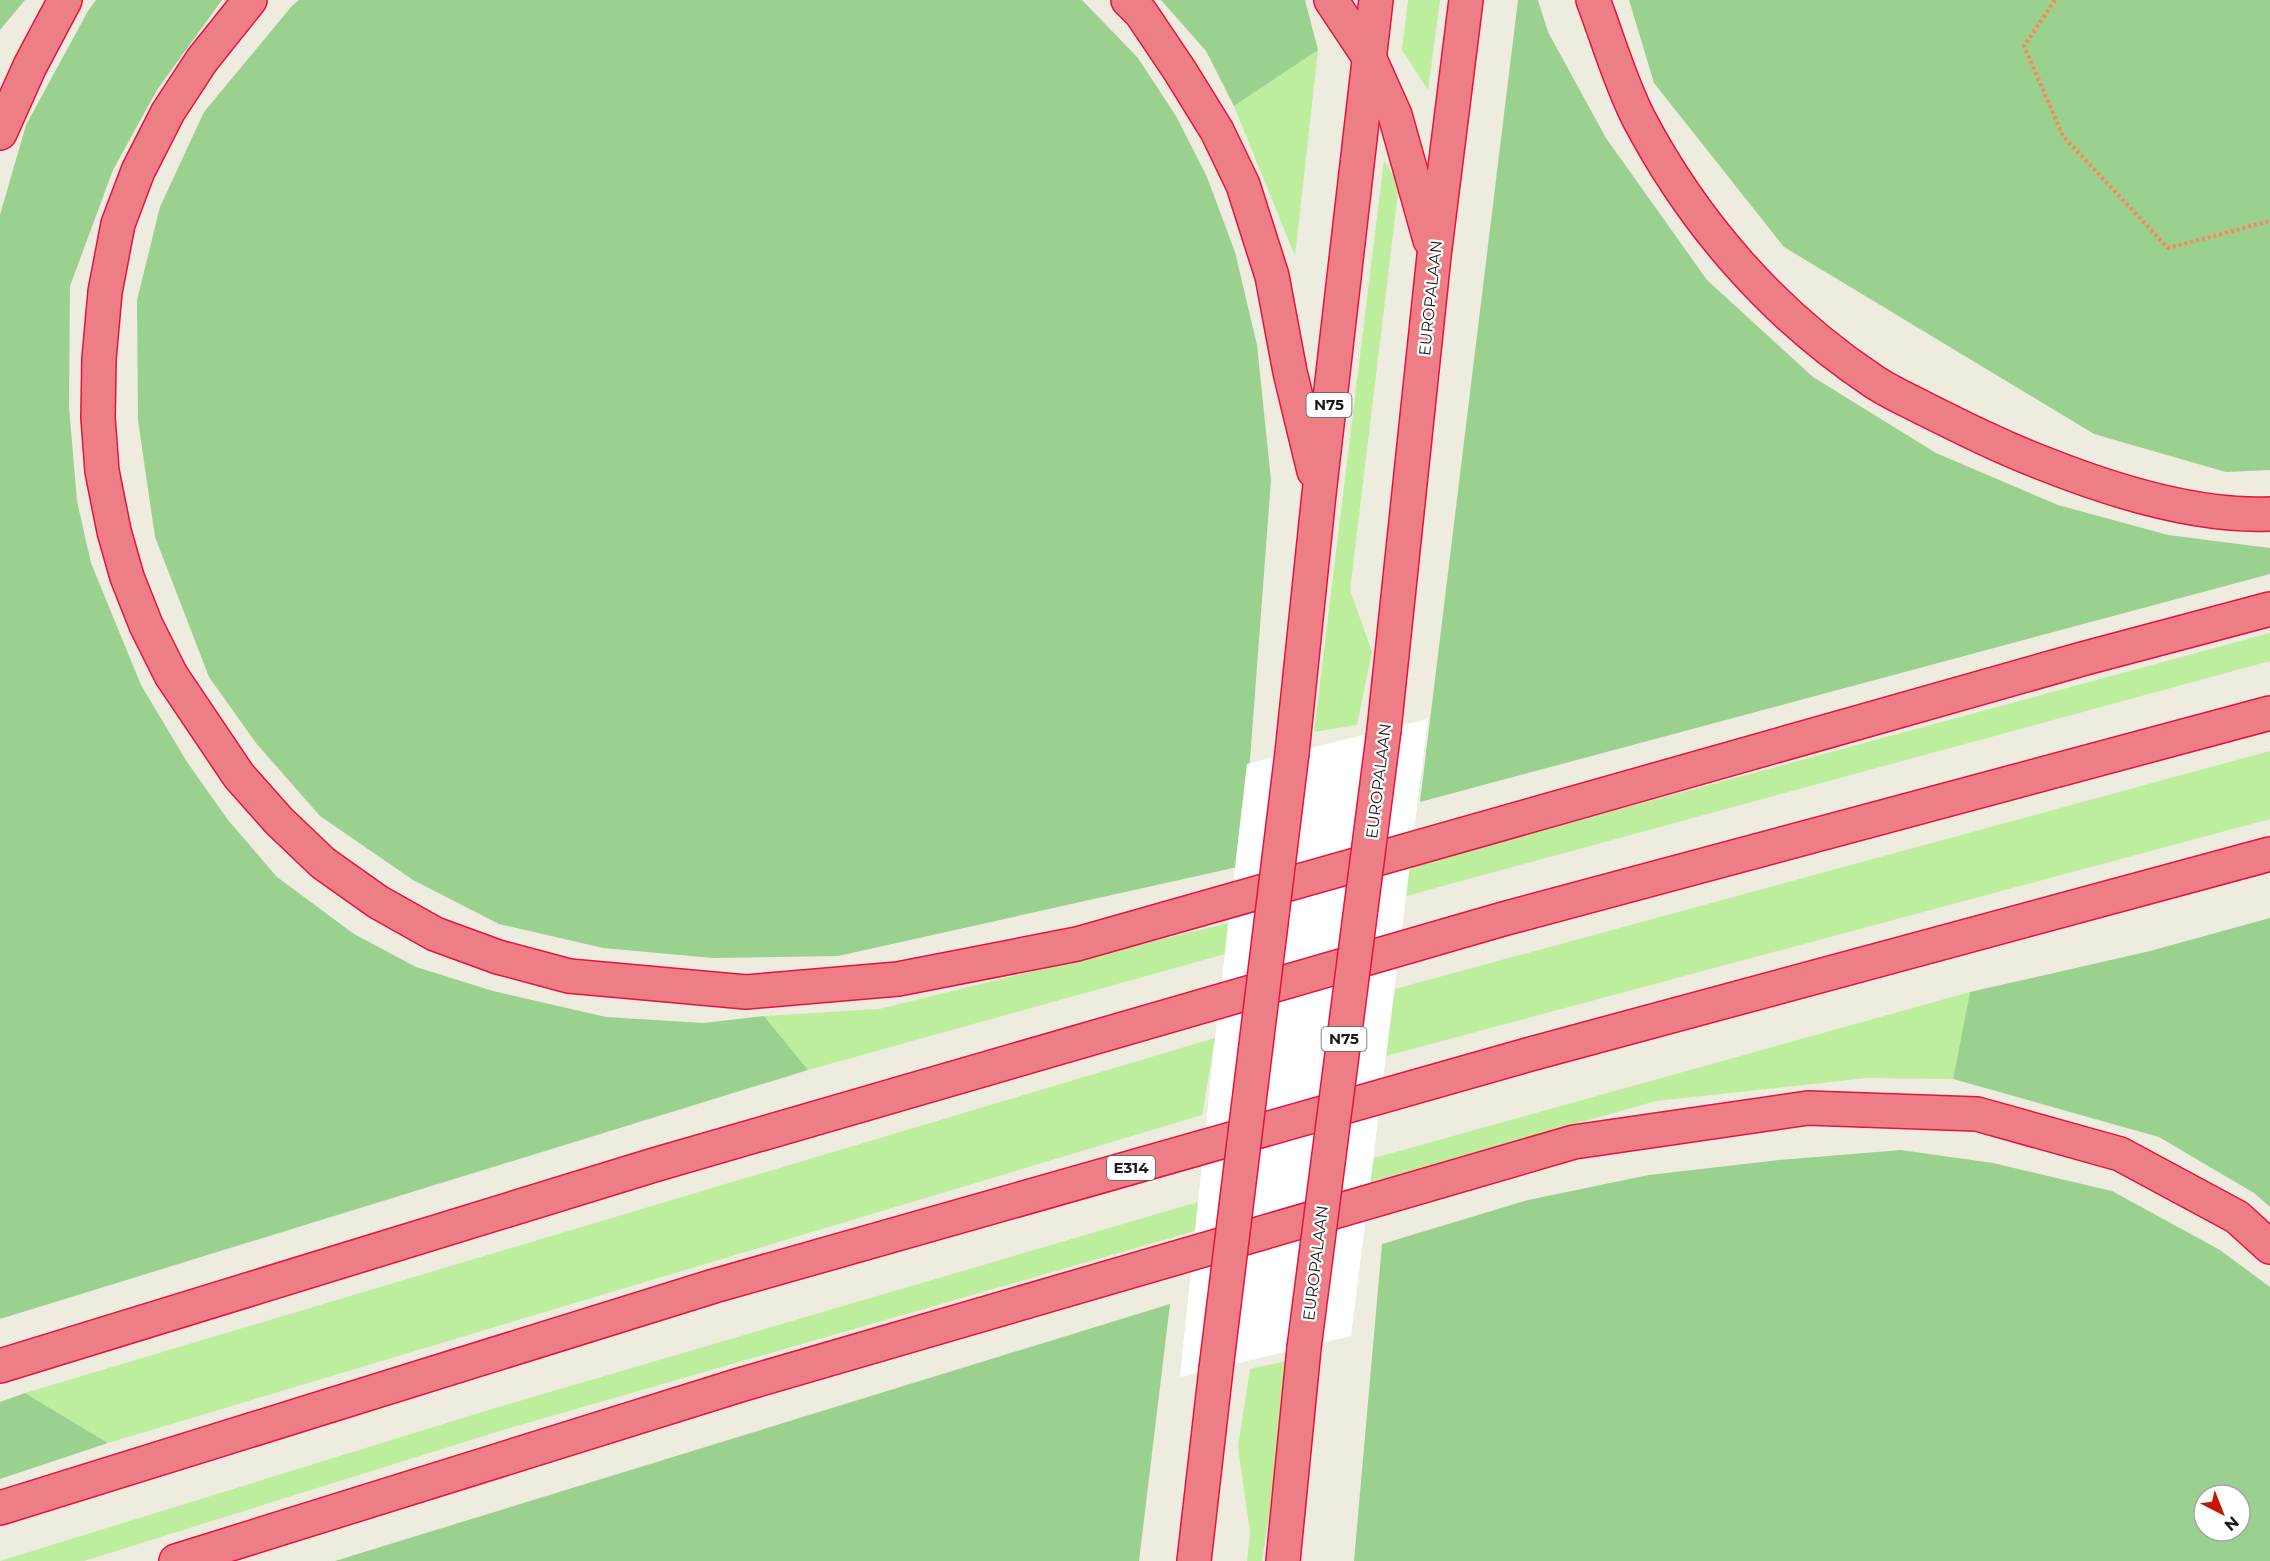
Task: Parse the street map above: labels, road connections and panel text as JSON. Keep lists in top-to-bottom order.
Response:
{
  "streets": {
    "highway": ["EUROPALAAN", "N75", "E314"]
  },
  "north": "bottom right"
}
